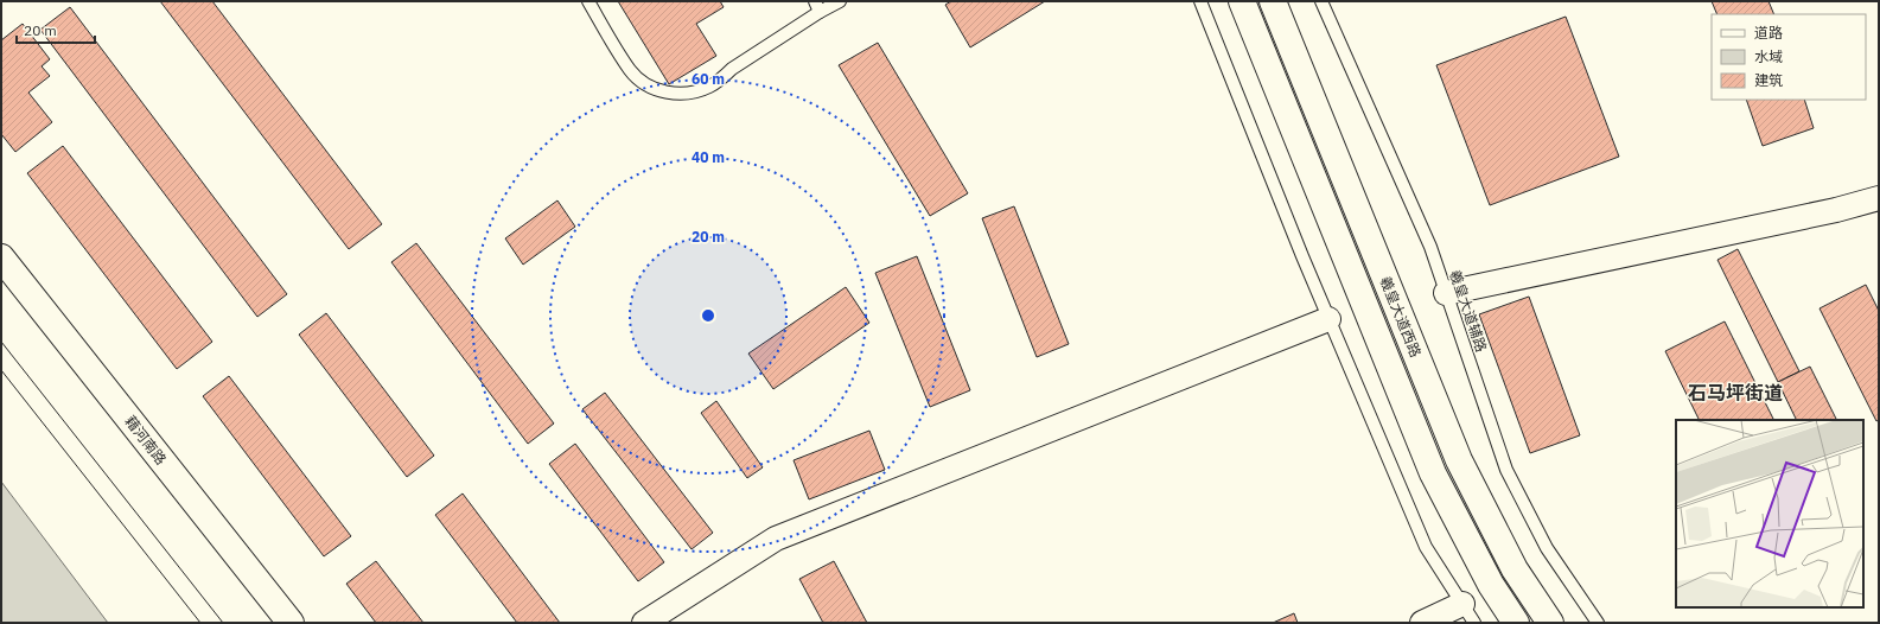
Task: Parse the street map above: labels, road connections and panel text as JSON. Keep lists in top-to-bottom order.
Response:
{
  "streets": {
    "main road": ["羲皇大道西路", "藉河南路"],
    "lane": ["羲皇大道辅路"]
  },
  "districts": ["石马坪街道"],
  "legend": ["道路", "水域", "建筑"],
  "scale_bar": "20 m",
  "rings": ["60 m", "40 m", "20 m"]
}
